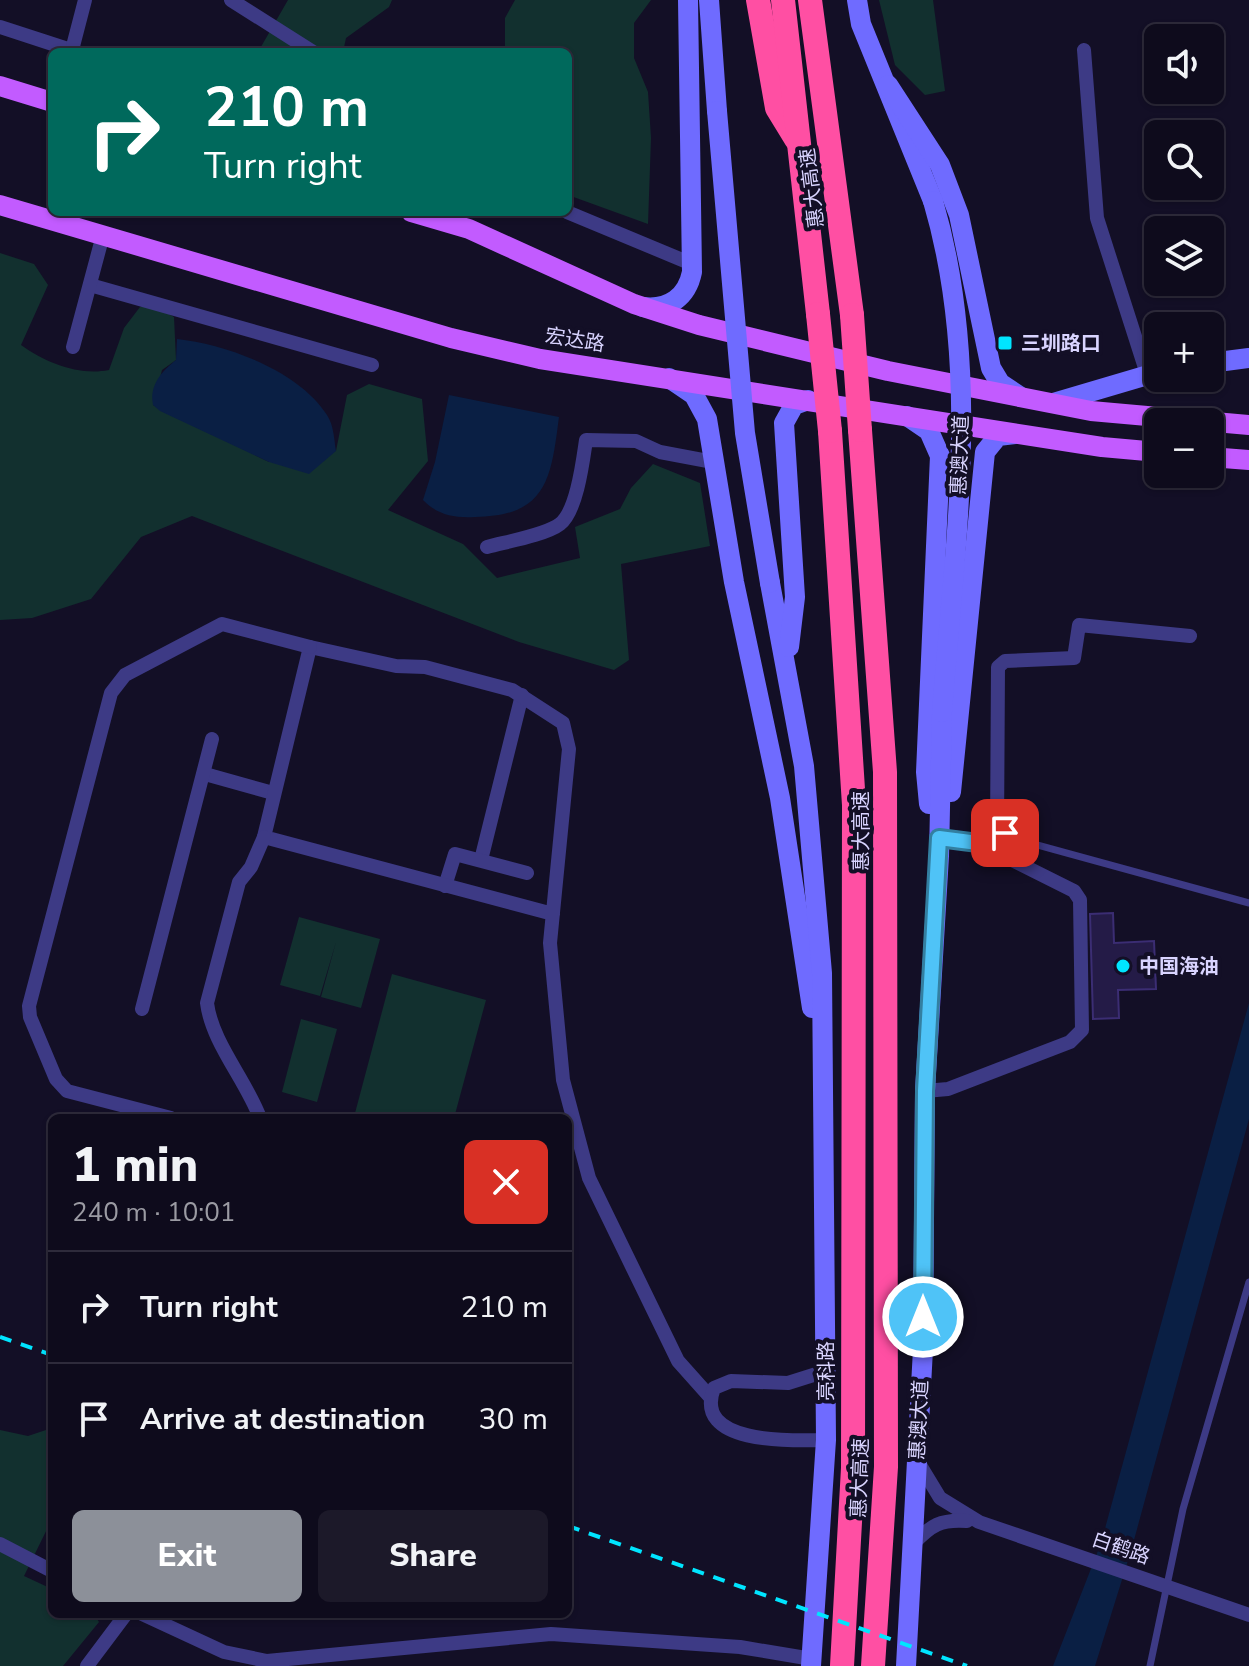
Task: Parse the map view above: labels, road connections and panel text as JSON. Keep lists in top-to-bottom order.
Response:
{
  "streets": {
    "highway": ["惠大高速"],
    "main road": ["宏达路"],
    "street": ["惠澳大道", "亮科路", "白鹤路"]
  },
  "places": {
    "transit": ["三圳路口"],
    "other": ["中国海油"]
  },
  "page": {
    "map_buttons": ["+", "−"],
    "turn": ["210 m", "Turn right"],
    "heading": ["1 min", "240 m · 10:01"],
    "list": [
      {
        "name": "Turn right",
        "value": "210 m"
      },
      {
        "name": "Arrive at destination",
        "value": "30 m"
      }
    ],
    "buttons": ["Exit", "Share"]
  }
}
